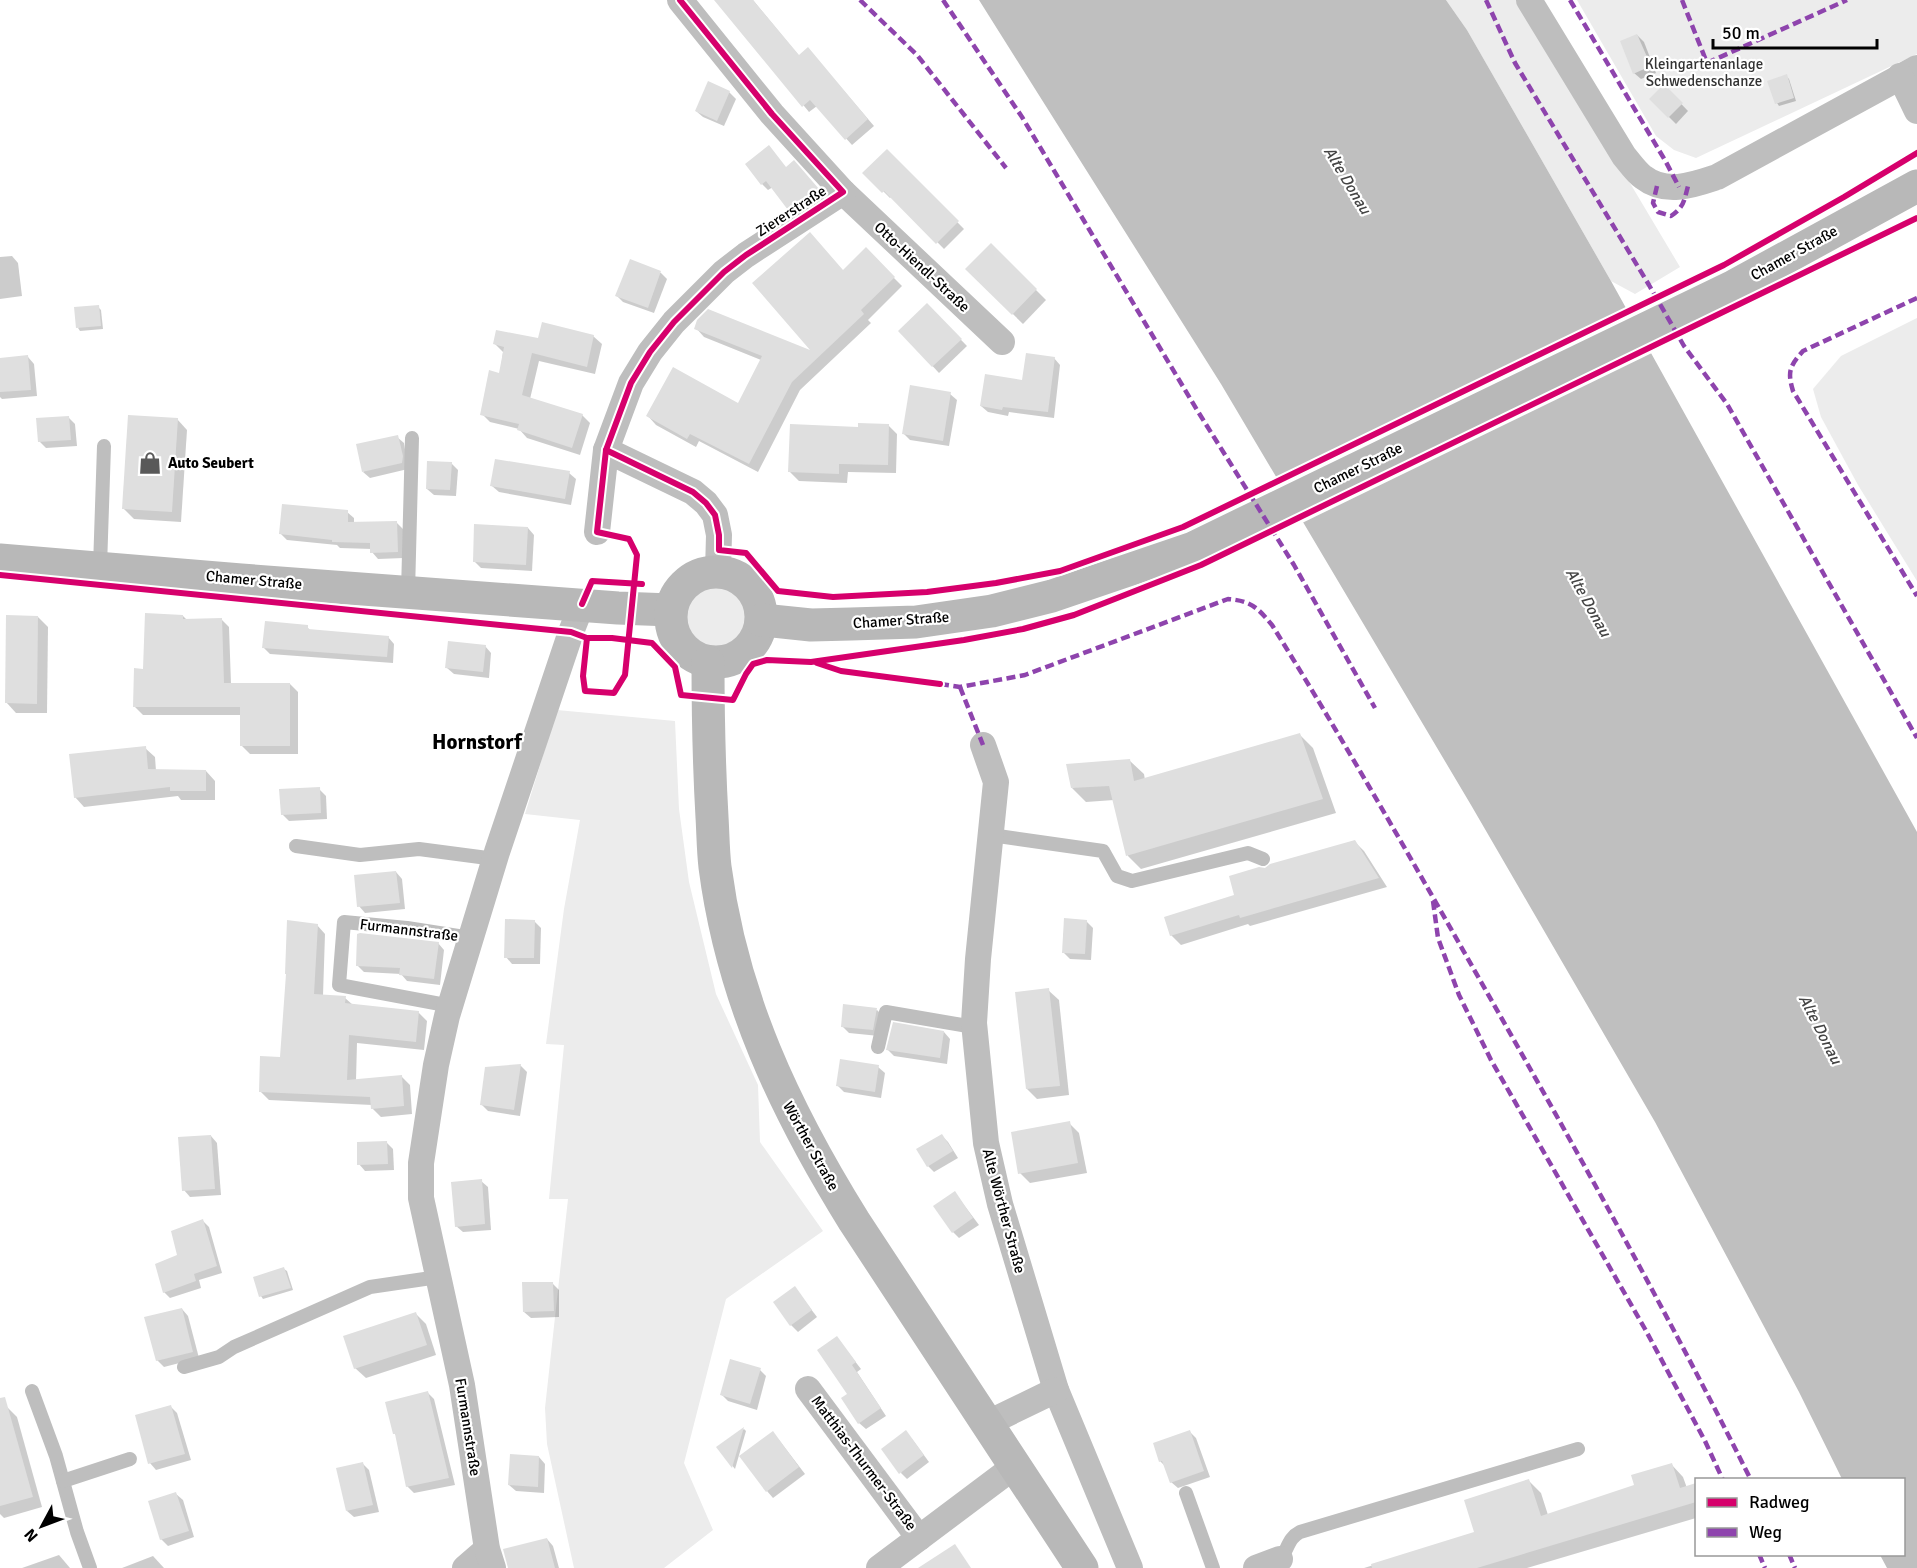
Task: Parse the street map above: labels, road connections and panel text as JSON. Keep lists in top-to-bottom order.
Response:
{
  "streets": {
    "main road": ["Chamer Straße", "Wörther Straße"],
    "street": [
      "Ziererstraße",
      "Otto-Hiendl-Straße",
      "Furmannstraße",
      "Alte Wörther Straße",
      "Matthias-Thurmer-Straße"
    ]
  },
  "crossings": [
    ["Ziererstraße", "Otto-Hiendl-Straße"],
    ["Chamer Straße", "Furmannstraße"],
    ["Chamer Straße", "Wörther Straße"],
    ["Wörther Straße", "Matthias-Thurmer-Straße"]
  ],
  "districts": ["Hornstorf"],
  "water": ["Alte Donau"],
  "parks": ["Kleingartenanlage Schwedenschanze"],
  "places": {
    "shop": ["Auto Seubert"]
  },
  "legend": ["Radweg", "Weg"],
  "scale_bar": "50 m",
  "north": "bottom left"
}
